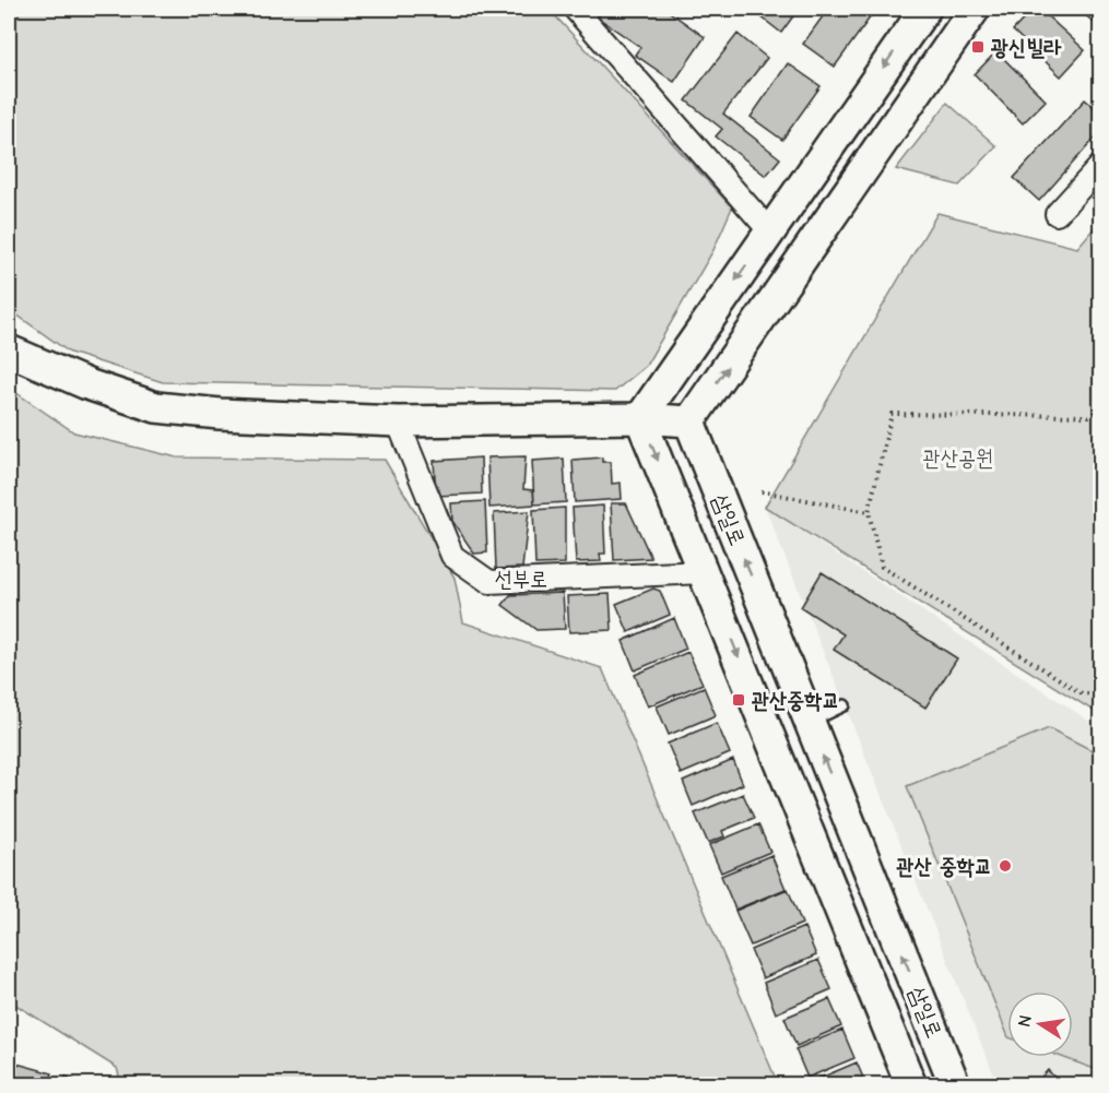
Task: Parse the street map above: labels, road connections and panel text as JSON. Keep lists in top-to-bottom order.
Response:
{
  "streets": {
    "street": ["삼일로", "선부로"]
  },
  "crossings": [
    ["삼일로", "선부로"]
  ],
  "parks": ["관산공원"],
  "places": {
    "transit": ["광신빌라", "관산중학교"],
    "other": ["관산 중학교"]
  },
  "north": "left"
}
